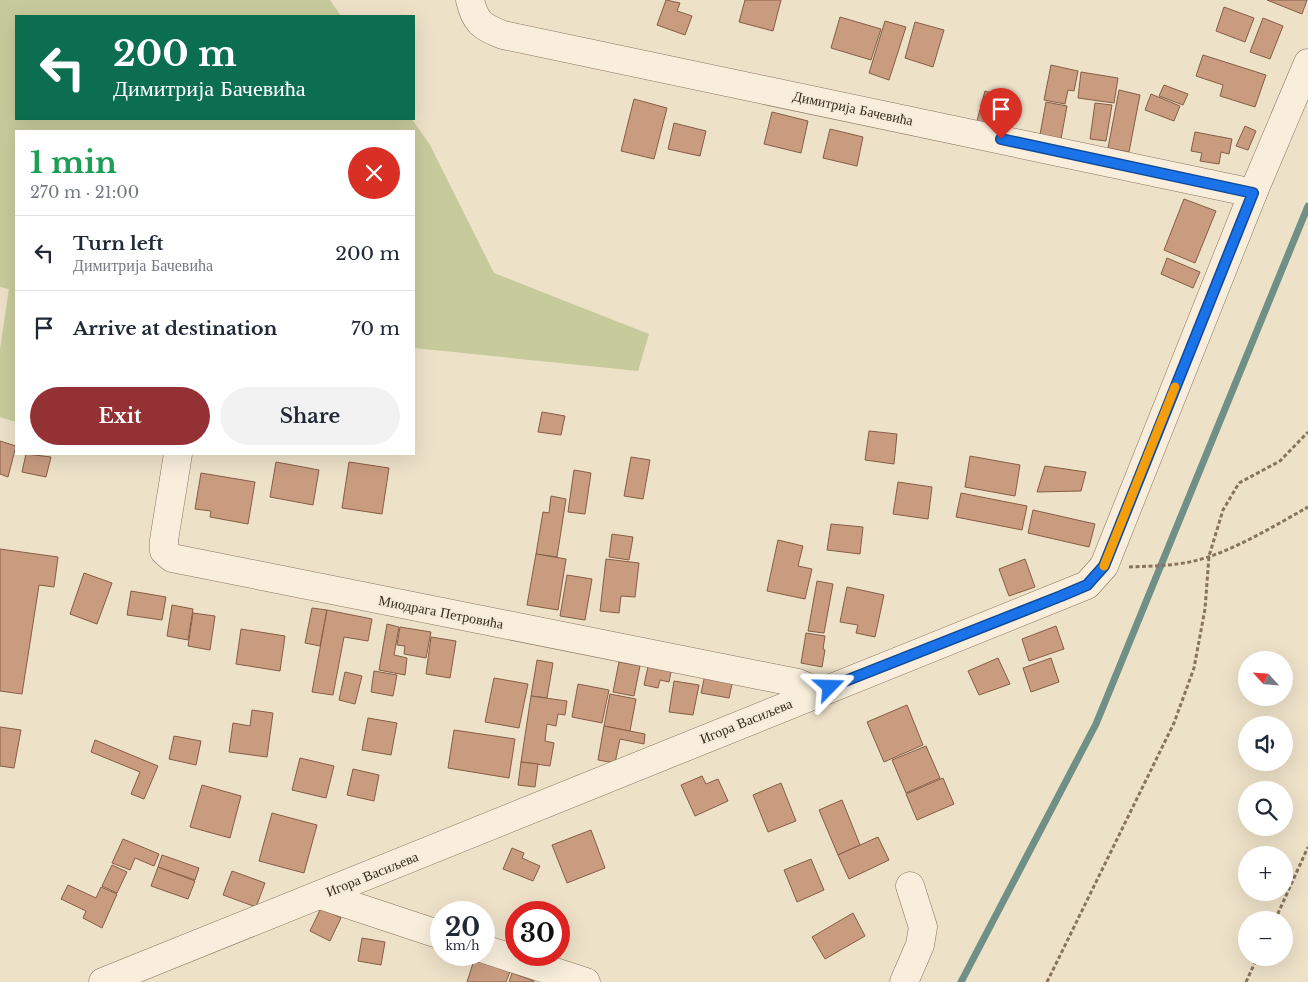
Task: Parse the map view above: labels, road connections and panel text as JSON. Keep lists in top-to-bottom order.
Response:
{
  "streets": {
    "street": ["Димитрија Бачевића", "Миодрага Петровића", "Игора Васиљева"]
  },
  "crossings": [
    ["Димитрија Бачевића", "Игора Васиљева"],
    ["Миодрага Петровића", "Игора Васиљева"]
  ],
  "north": "top left",
  "page": {
    "turn": ["200 m", "Димитрија Бачевића"],
    "heading": ["1 min", "270 m · 21:00"],
    "list": [
      {
        "name": "Turn left",
        "note": "Димитрија Бачевића",
        "value": "200 m"
      },
      {
        "name": "Arrive at destination",
        "value": "70 m"
      }
    ],
    "buttons": ["Exit", "Share"],
    "map_buttons": ["+", "−"],
    "speed": "20 km/h",
    "limit": "30"
  }
}
